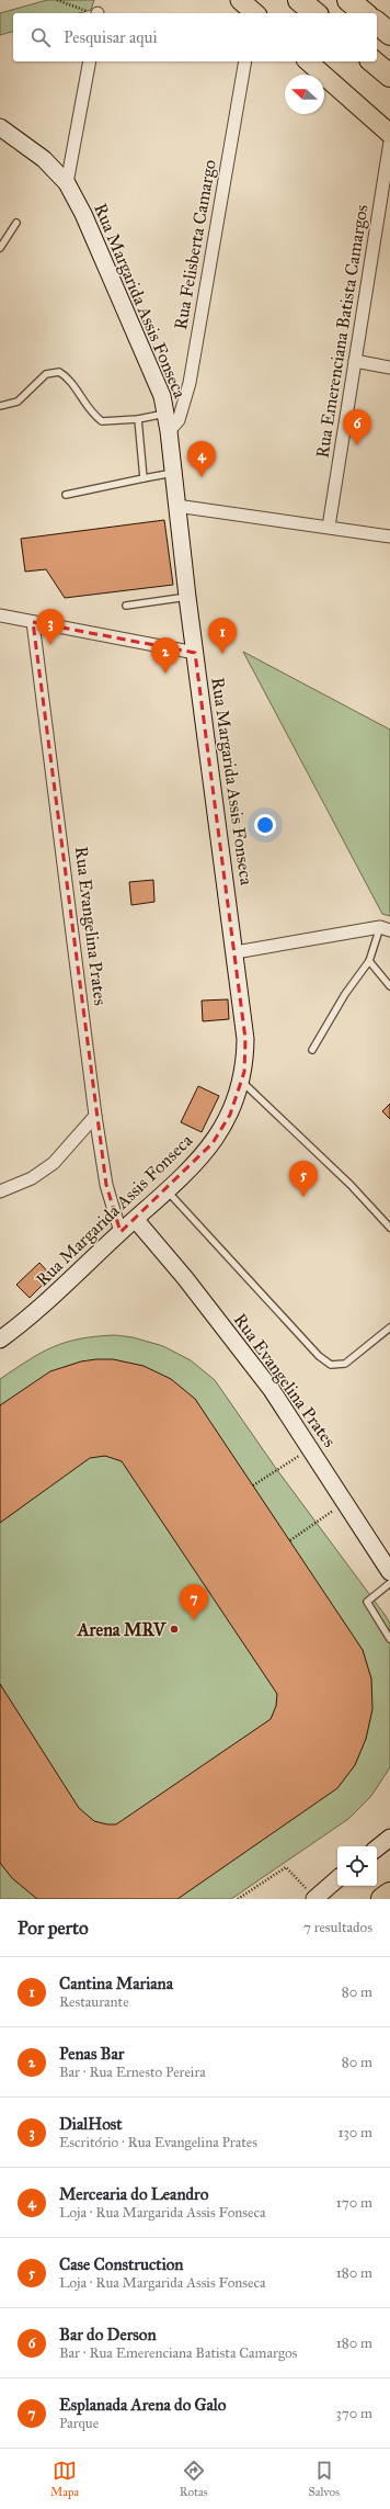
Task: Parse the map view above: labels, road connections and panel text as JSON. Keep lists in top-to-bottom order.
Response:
{
  "streets": {
    "street": [
      "Rua Felisberta Camargo",
      "Rua Margarida Assis Fonseca",
      "Rua Emerenciana Batista Camargos",
      "Rua Evangelina Prates"
    ]
  },
  "crossings": [
    ["Rua Felisberta Camargo", "Rua Margarida Assis Fonseca"],
    ["Rua Margarida Assis Fonseca", "Rua Evangelina Prates"]
  ],
  "places": ["Arena MRV"],
  "north": "left",
  "page": {
    "search": "Pesquisar aqui",
    "pins": [
      "6",
      "4",
      "3",
      "1",
      "2",
      "5",
      "7"
    ],
    "heading": ["Por perto", "7 resultados"],
    "list": [
      {
        "mark": "1",
        "name": "Cantina Mariana",
        "note": "Restaurante",
        "value": "80 m"
      },
      {
        "mark": "2",
        "name": "Penas Bar",
        "note": "Bar · Rua Ernesto Pereira",
        "value": "80 m"
      },
      {
        "mark": "3",
        "name": "DialHost",
        "note": "Escritório · Rua Evangelina Prates",
        "value": "130 m"
      },
      {
        "mark": "4",
        "name": "Mercearia do Leandro",
        "note": "Loja · Rua Margarida Assis Fonseca",
        "value": "170 m"
      },
      {
        "mark": "5",
        "name": "Case Construction",
        "note": "Loja · Rua Margarida Assis Fonseca",
        "value": "180 m"
      },
      {
        "mark": "6",
        "name": "Bar do Derson",
        "note": "Bar · Rua Emerenciana Batista Camargos",
        "value": "180 m"
      },
      {
        "mark": "7",
        "name": "Esplanada Arena do Galo",
        "note": "Parque",
        "value": "370 m"
      }
    ],
    "nav": ["Mapa", "Rotas", "Salvos"]
  }
}
